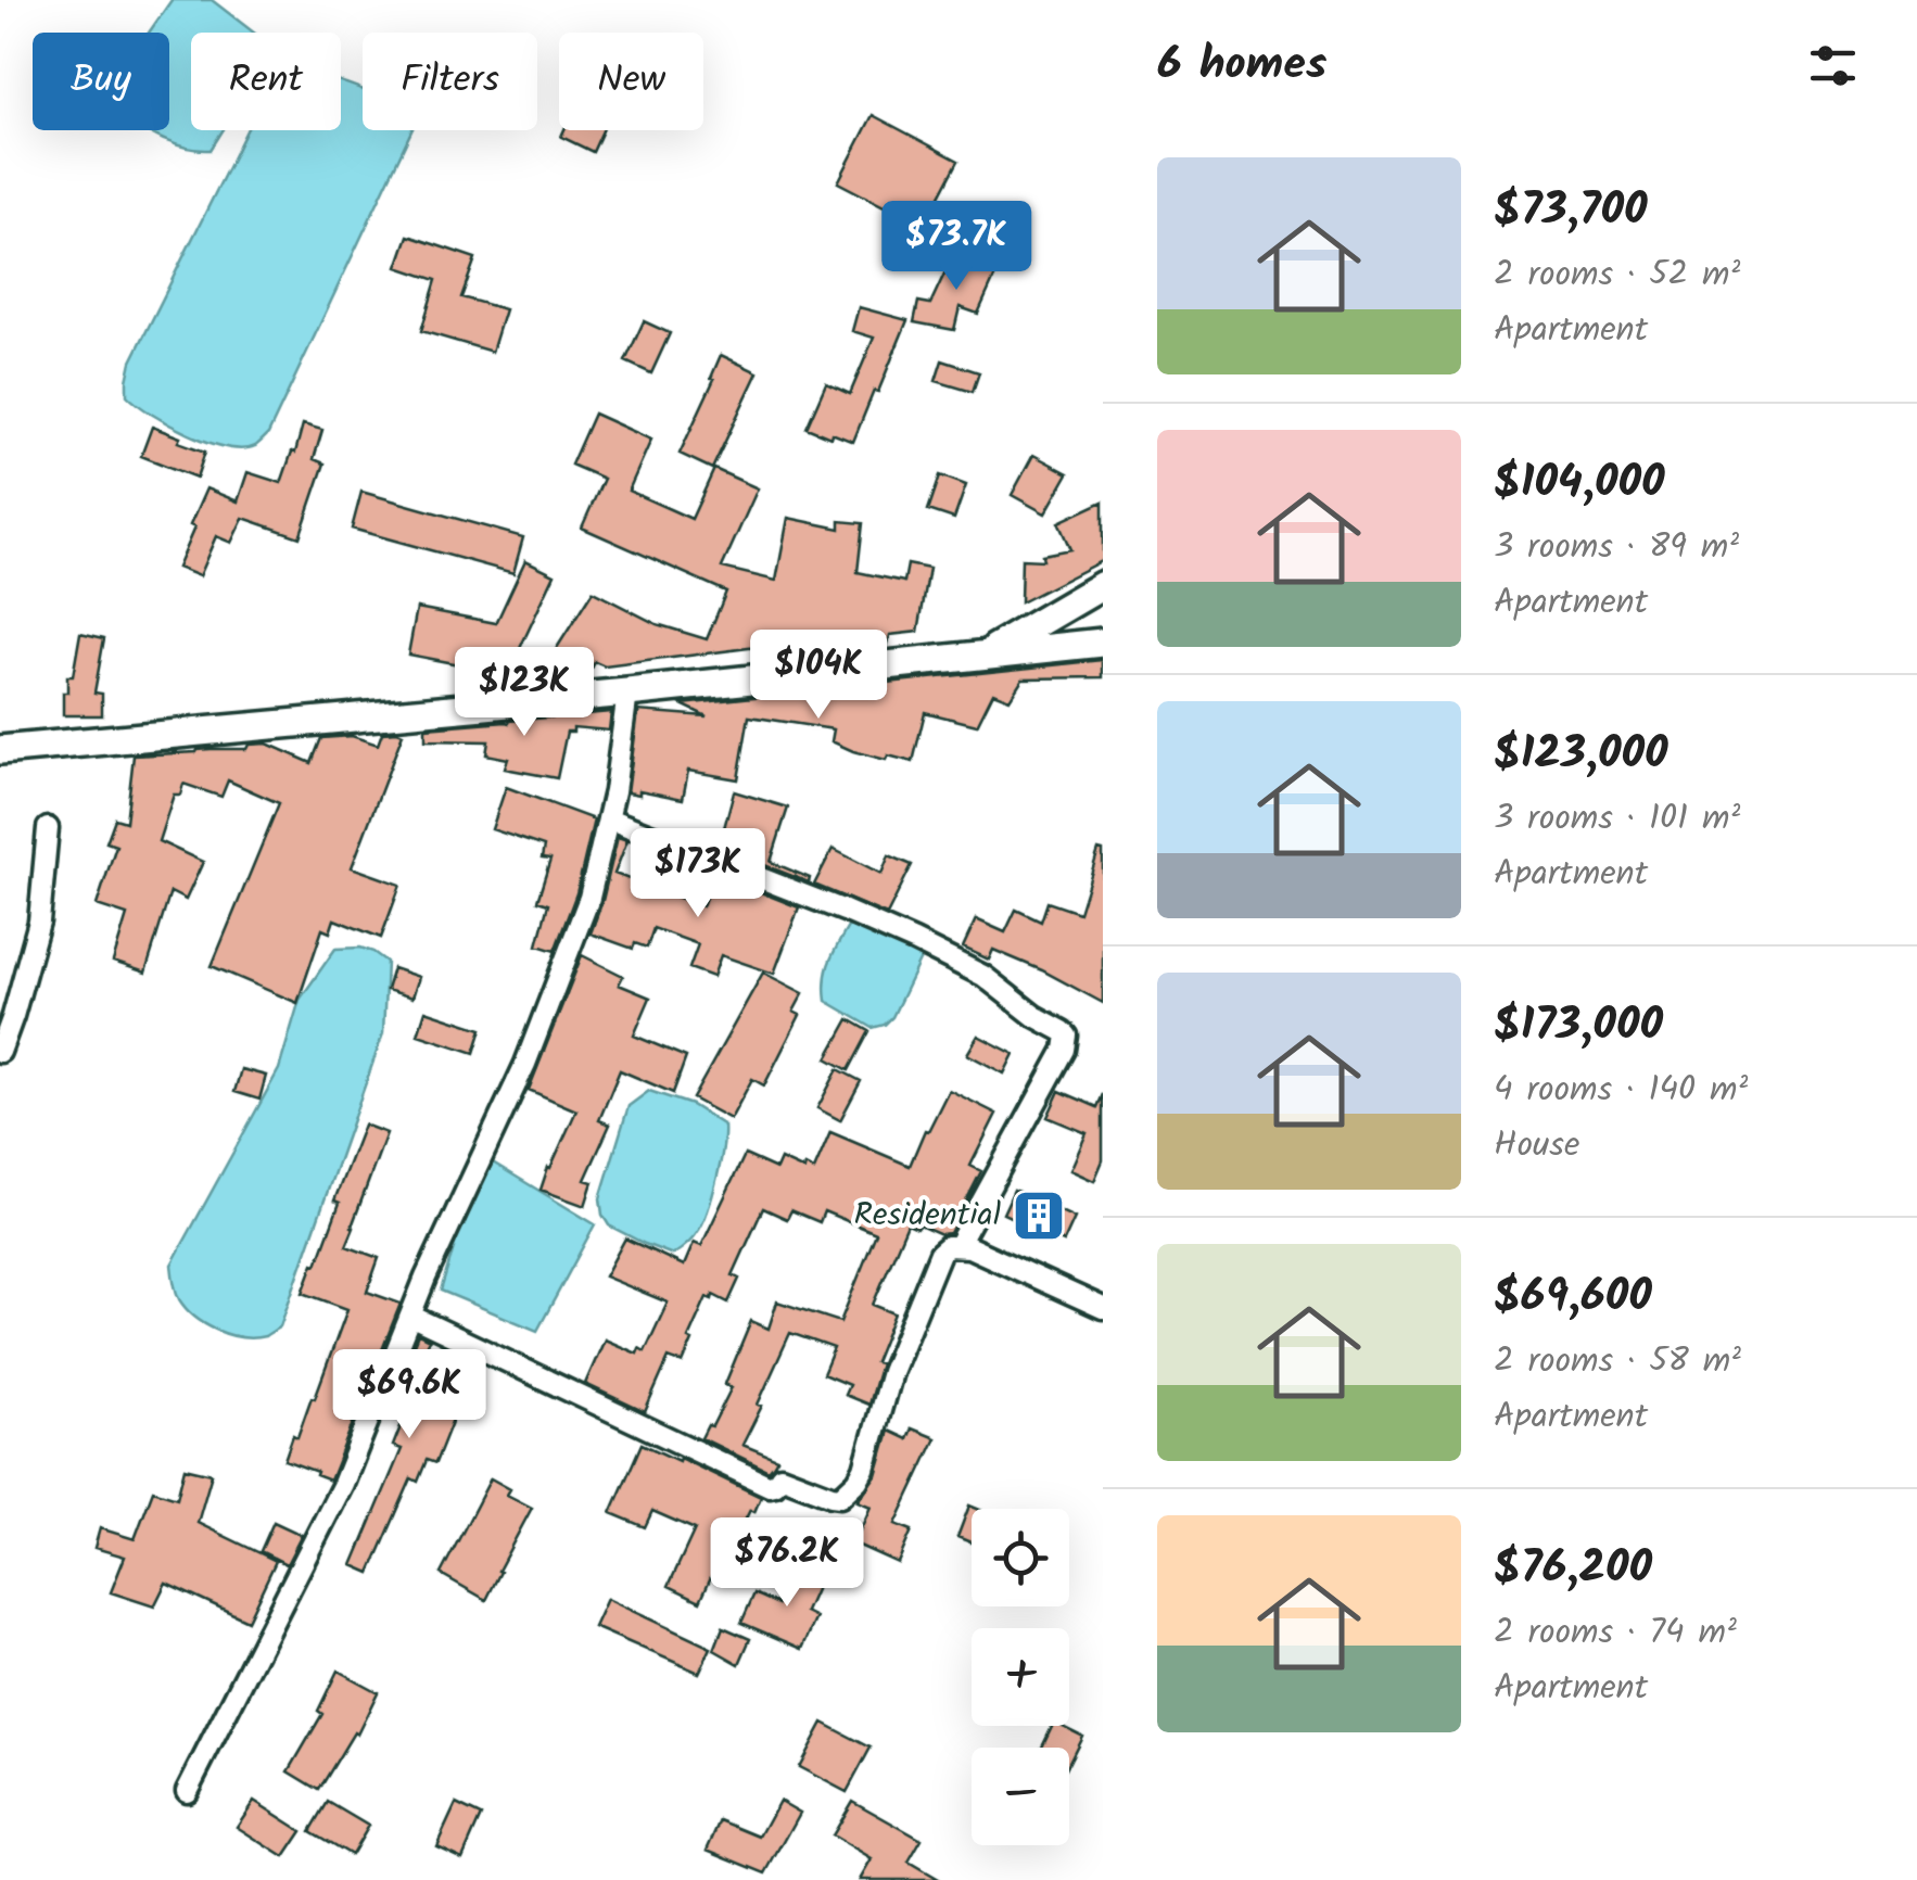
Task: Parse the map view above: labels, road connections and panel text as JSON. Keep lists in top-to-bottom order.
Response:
{
  "places": {
    "building": ["Residential"]
  },
  "page": {
    "heading": "6 homes",
    "chip": [
      "Buy",
      "Rent",
      "Filters",
      "New"
    ],
    "list": [
      {
        "name": "$73,700",
        "note": "2 rooms · 52 m² · Apartment"
      },
      {
        "name": "$104,000",
        "note": "3 rooms · 89 m² · Apartment"
      },
      {
        "name": "$123,000",
        "note": "3 rooms · 101 m² · Apartment"
      },
      {
        "name": "$173,000",
        "note": "4 rooms · 140 m² · House"
      },
      {
        "name": "$69,600",
        "note": "2 rooms · 58 m² · Apartment"
      },
      {
        "name": "$76,200",
        "note": "2 rooms · 74 m² · Apartment"
      }
    ],
    "price": [
      "$73.7K",
      "$104K",
      "$123K",
      "$173K",
      "$69.6K",
      "$76.2K"
    ],
    "map_buttons": ["+", "−"]
  }
}
